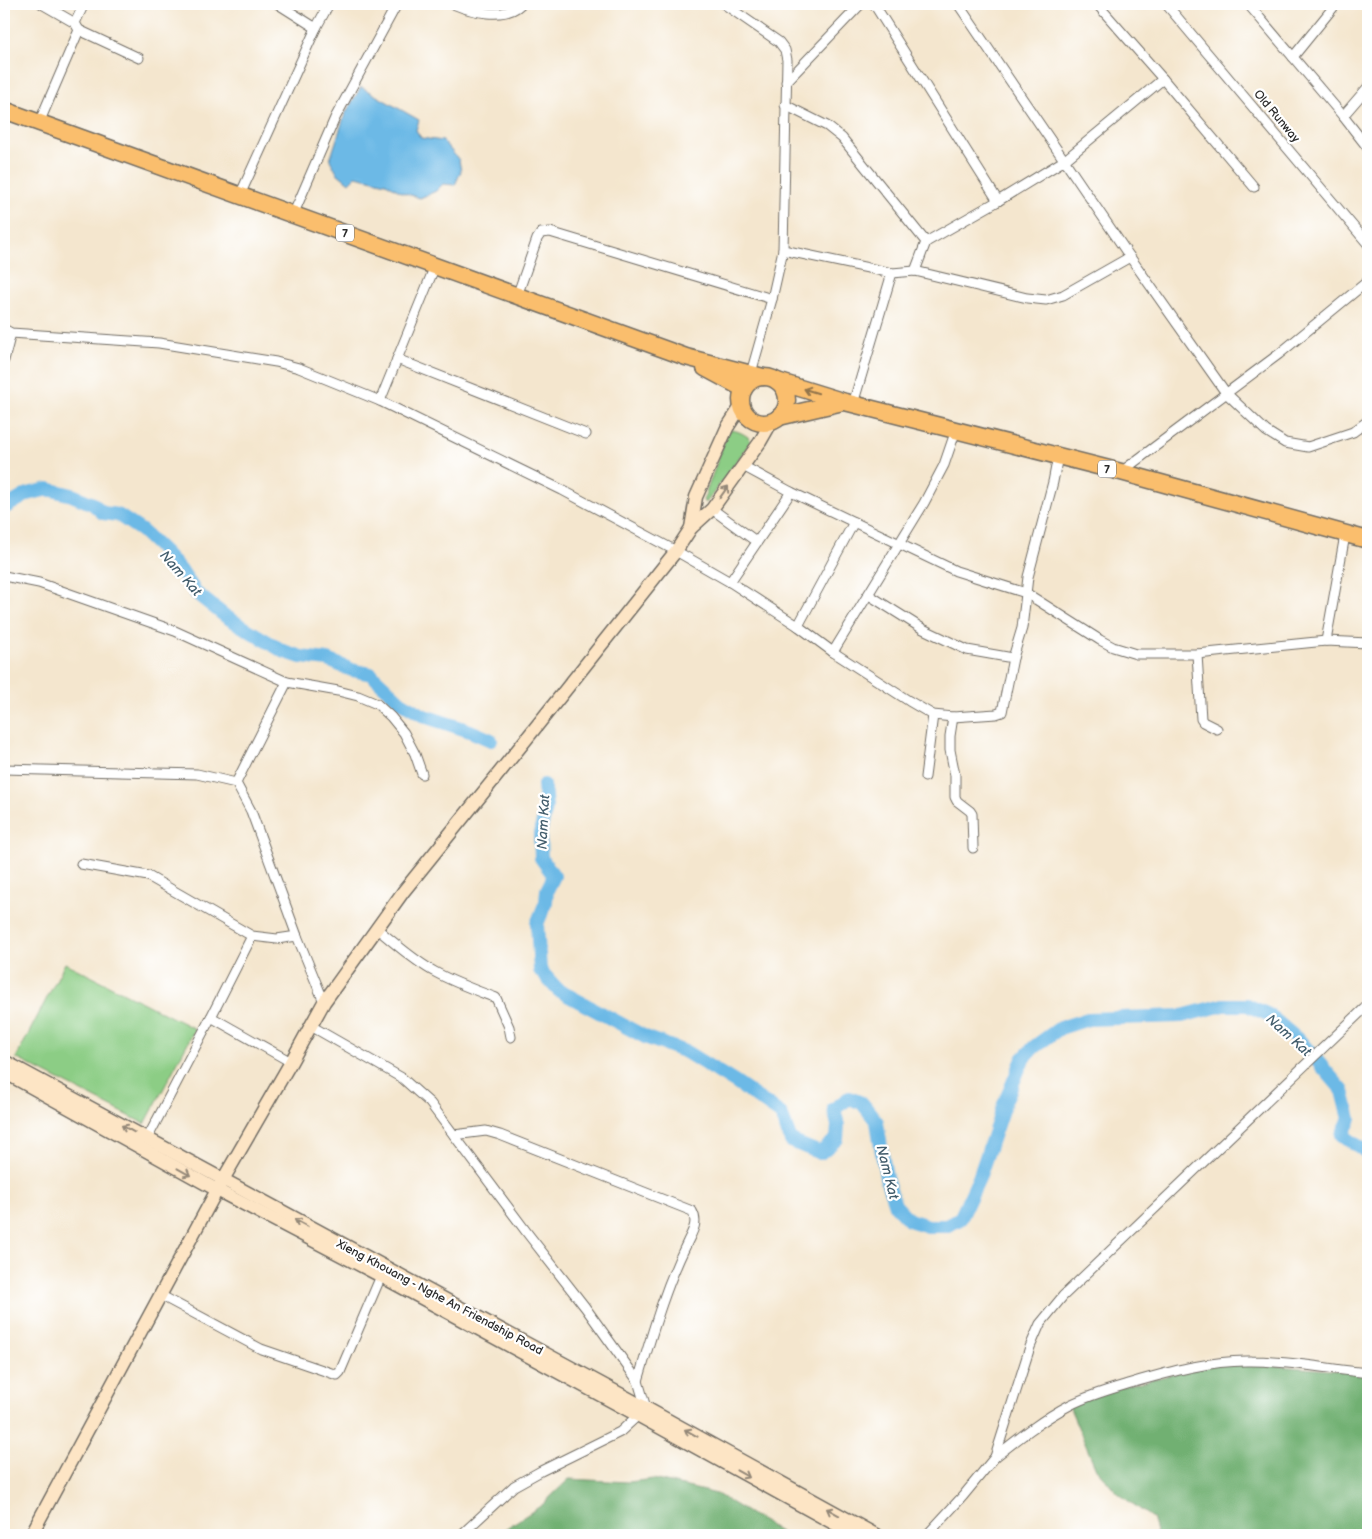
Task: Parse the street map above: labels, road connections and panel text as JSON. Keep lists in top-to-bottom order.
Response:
{
  "streets": {
    "highway": ["7"],
    "street": ["Old Runway", "Xieng Khouang - Nghe An Friendship Road"]
  },
  "water": ["Nam Kat"]
}
